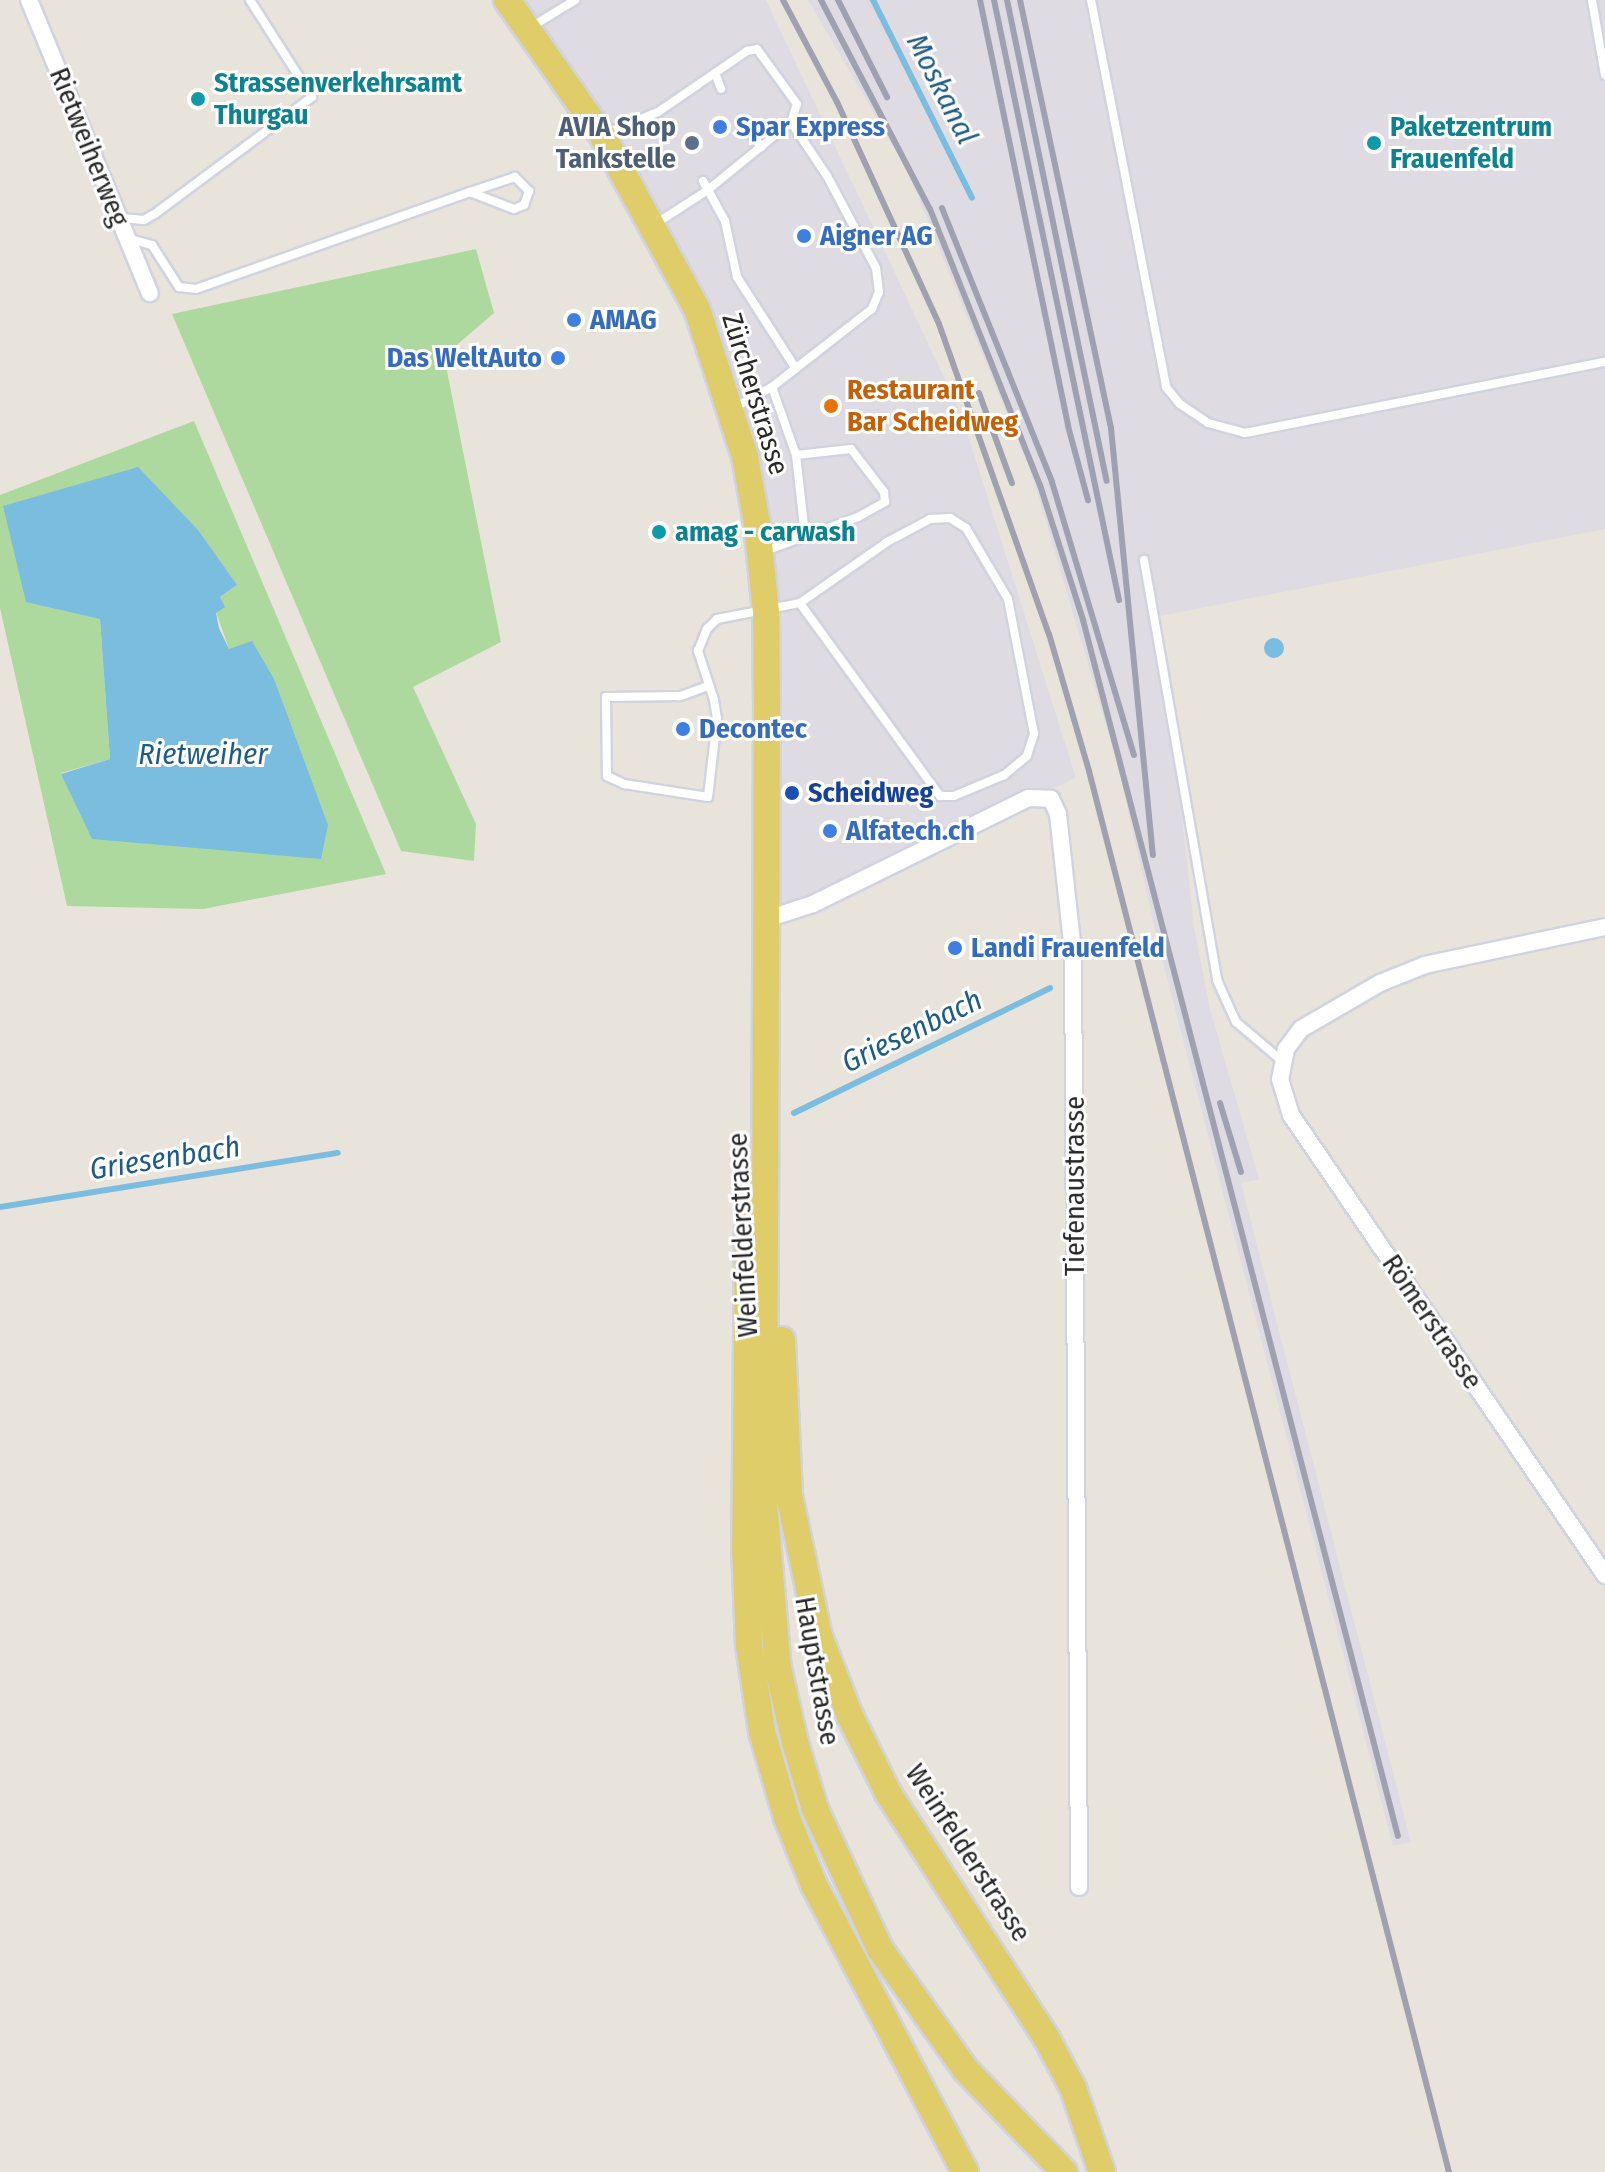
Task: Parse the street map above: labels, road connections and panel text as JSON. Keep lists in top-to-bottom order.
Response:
{
  "streets": {
    "main road": ["Zürcherstrasse", "Weinfelderstrasse", "Hauptstrasse"],
    "street": ["Rietweiherweg", "Tiefenaustrasse", "Römerstrasse"]
  },
  "crossings": [
    ["Zürcherstrasse", "Tiefenaustrasse"],
    ["Zürcherstrasse", "Weinfelderstrasse"],
    ["Zürcherstrasse", "Hauptstrasse"],
    ["Weinfelderstrasse", "Hauptstrasse"]
  ],
  "water": ["Moskanal", "Rietweiher", "Griesenbach"],
  "places": [
    "Strassenverkehrsamt Thurgau",
    "Spar Express",
    "AVIA Shop Tankstelle",
    "Paketzentrum Frauenfeld",
    "Aigner AG",
    "AMAG",
    "Das WeltAuto",
    "Restaurant Bar Scheidweg",
    "amag - carwash",
    "Decontec",
    "Scheidweg",
    "Alfatech.ch",
    "Landi Frauenfeld"
  ]
}
